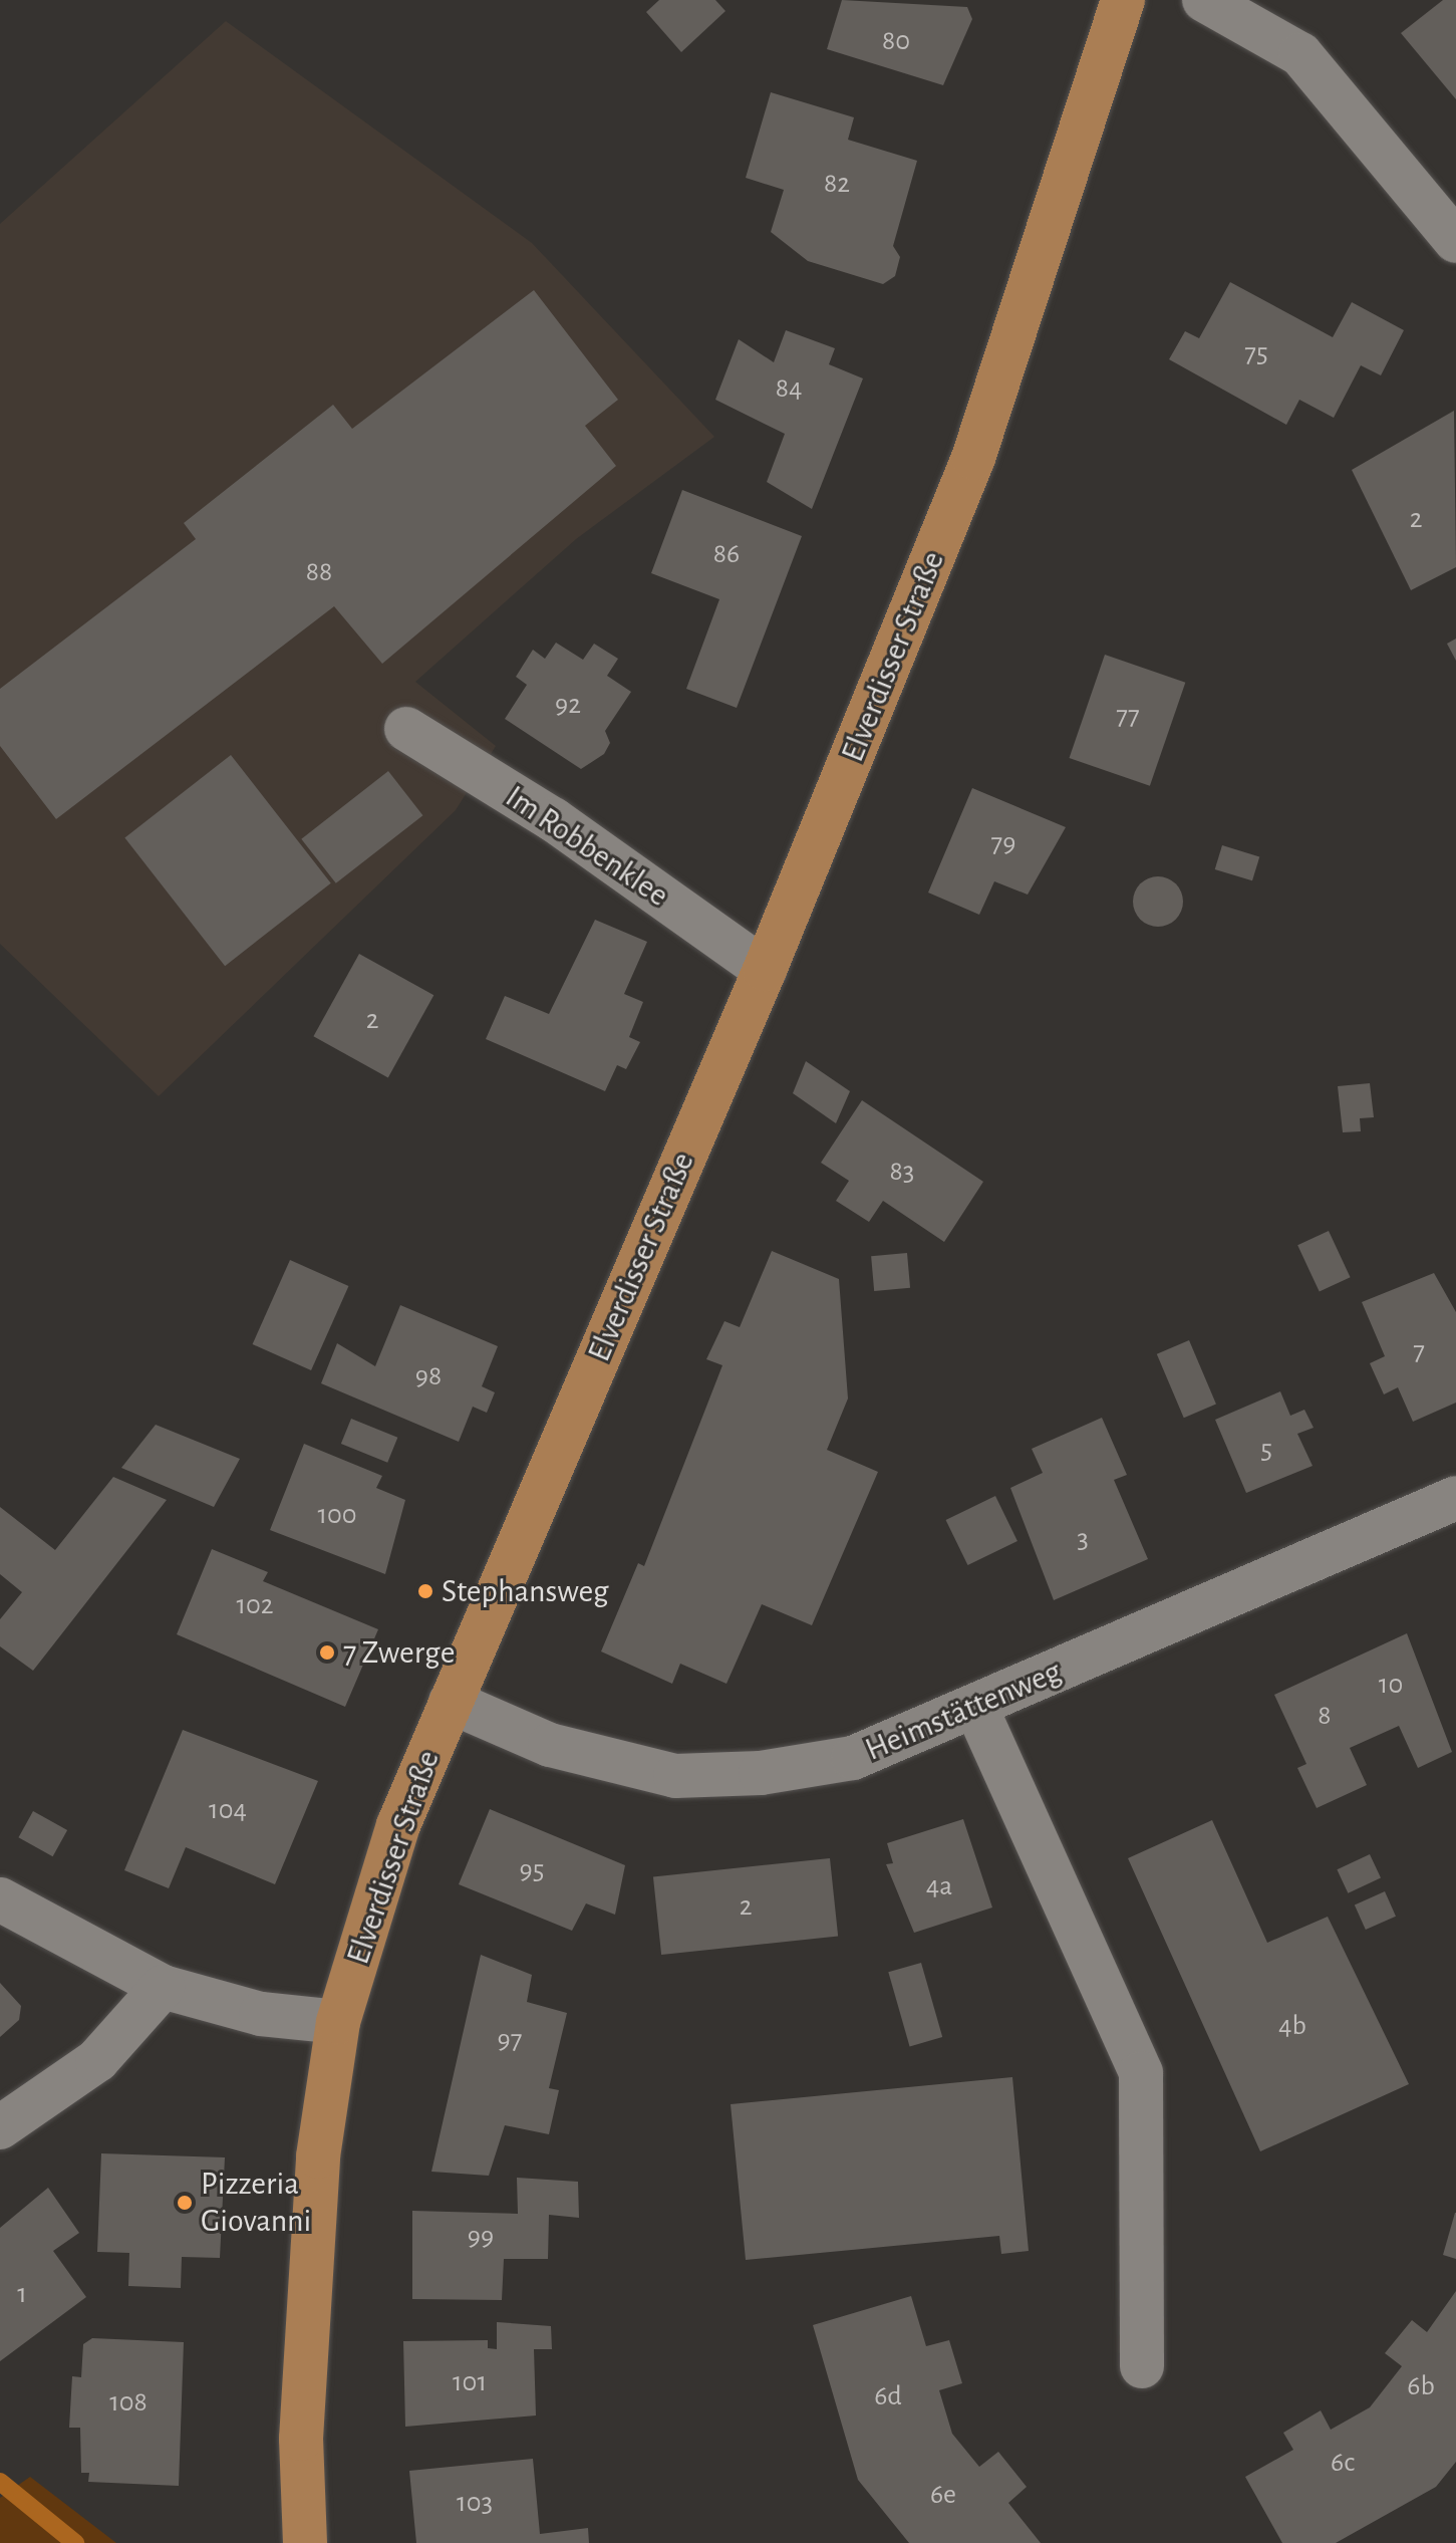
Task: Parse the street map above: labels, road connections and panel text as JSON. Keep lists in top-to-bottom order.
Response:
{
  "streets": {
    "main road": ["Elverdisser Straße"],
    "street": ["Im Robbenklee", "Heimstättenweg"]
  },
  "crossings": [
    ["Elverdisser Straße", "Im Robbenklee"],
    ["Elverdisser Straße", "Heimstättenweg"]
  ],
  "places": ["Stephansweg", "7 Zwerge", "Pizzeria Giovanni"],
  "house_numbers": [
    "80",
    "82",
    "75",
    "84",
    "2",
    "86",
    "88",
    "92",
    "77",
    "79",
    "2",
    "83",
    "7",
    "98",
    "5",
    "100",
    "3",
    "102",
    "10",
    "8",
    "104",
    "95",
    "4a",
    "2",
    "4b",
    "97",
    "99",
    "1",
    "101",
    "6b",
    "6d",
    "108",
    "6c",
    "6e",
    "103"
  ]
}
